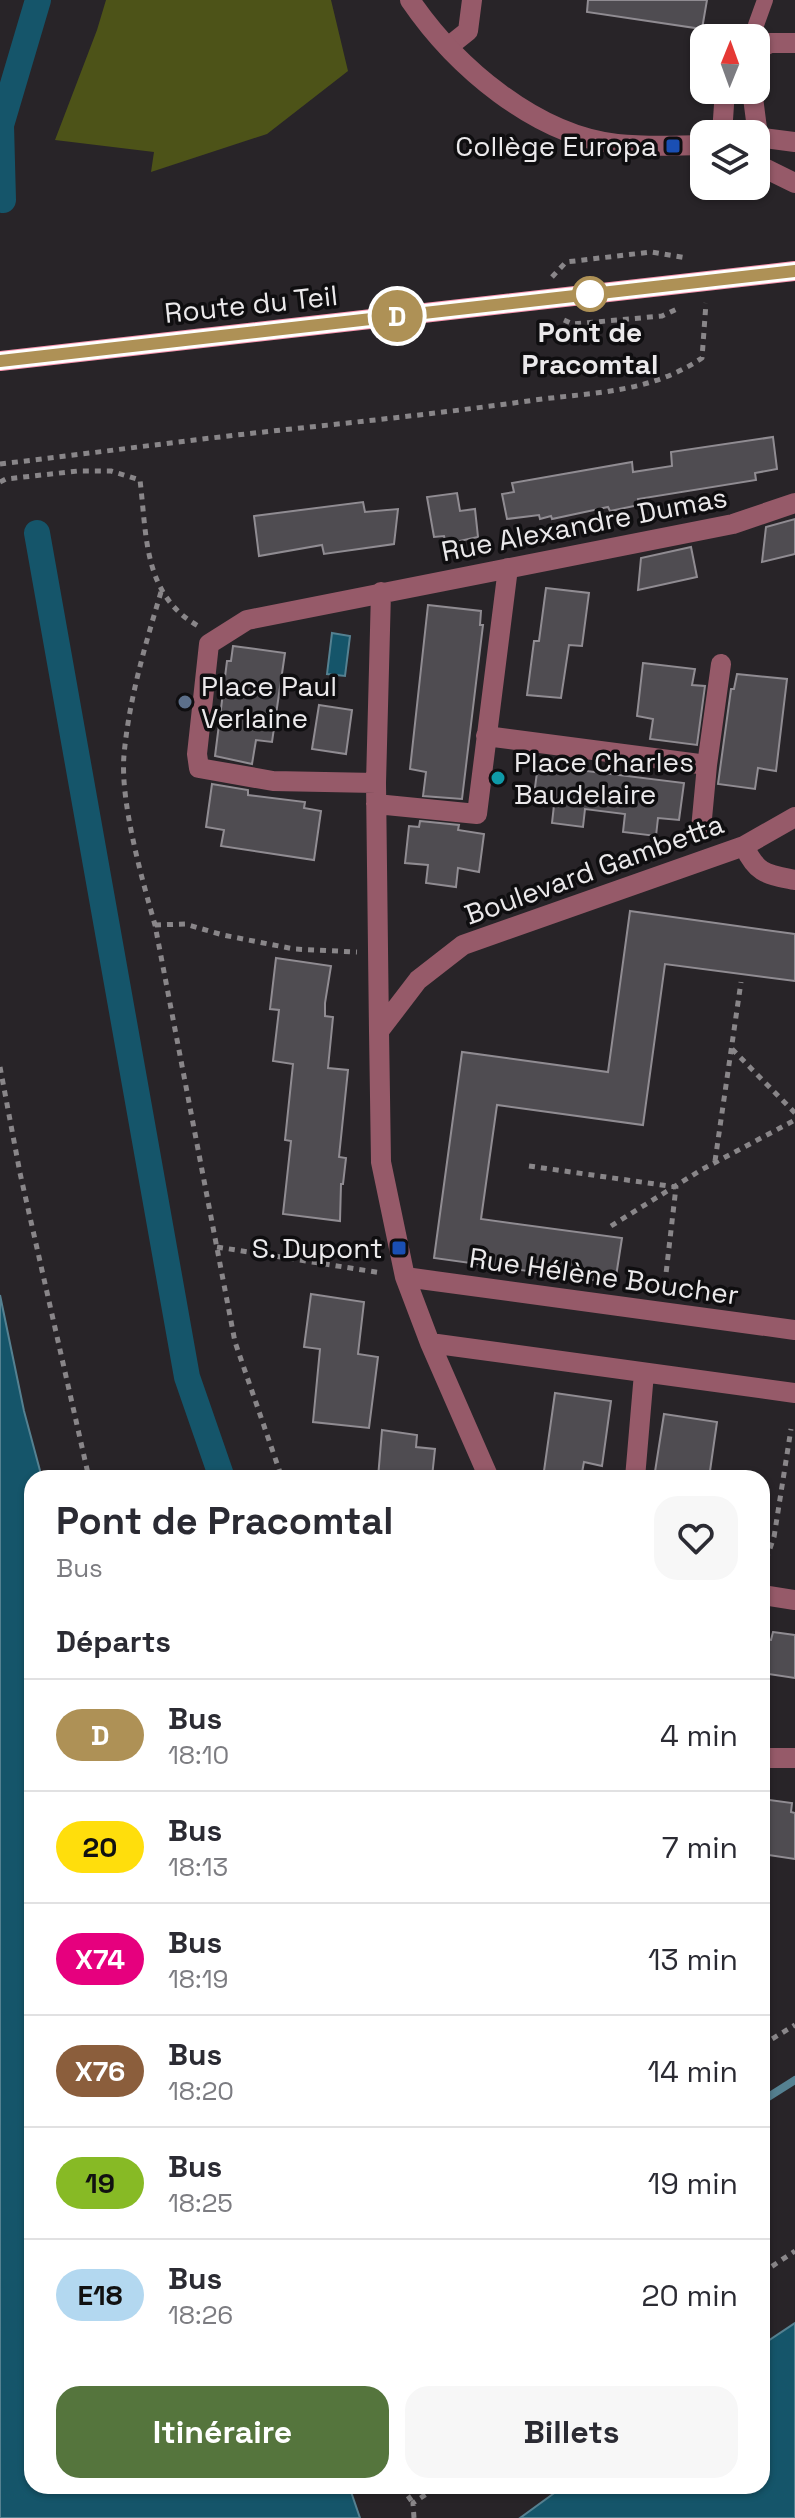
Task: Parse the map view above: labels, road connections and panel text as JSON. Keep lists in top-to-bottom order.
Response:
{
  "streets": {
    "main road": ["Route du Teil"],
    "street": ["Rue Alexandre Dumas", "Boulevard Gambetta", "Rue Hélène Boucher"]
  },
  "places": {
    "transit": ["Collège Europa", "S. Dupont"],
    "other": ["Pont de Pracomtal", "Place Paul Verlaine", "Place Charles Baudelaire"]
  },
  "lines": ["bus line D"],
  "north": "top",
  "page": {
    "on_map": "D",
    "heading": [
      ["Pont de Pracomtal", "Bus"],
      "Départs"
    ],
    "list": [
      {
        "mark": "D",
        "name": "Bus",
        "note": "18:10",
        "value": "4 min"
      },
      {
        "mark": "20",
        "name": "Bus",
        "note": "18:13",
        "value": "7 min"
      },
      {
        "mark": "X74",
        "name": "Bus",
        "note": "18:19",
        "value": "13 min"
      },
      {
        "mark": "X76",
        "name": "Bus",
        "note": "18:20",
        "value": "14 min"
      },
      {
        "mark": "19",
        "name": "Bus",
        "note": "18:25",
        "value": "19 min"
      },
      {
        "mark": "E18",
        "name": "Bus",
        "note": "18:26",
        "value": "20 min"
      }
    ],
    "buttons": ["Itinéraire", "Billets"]
  }
}
